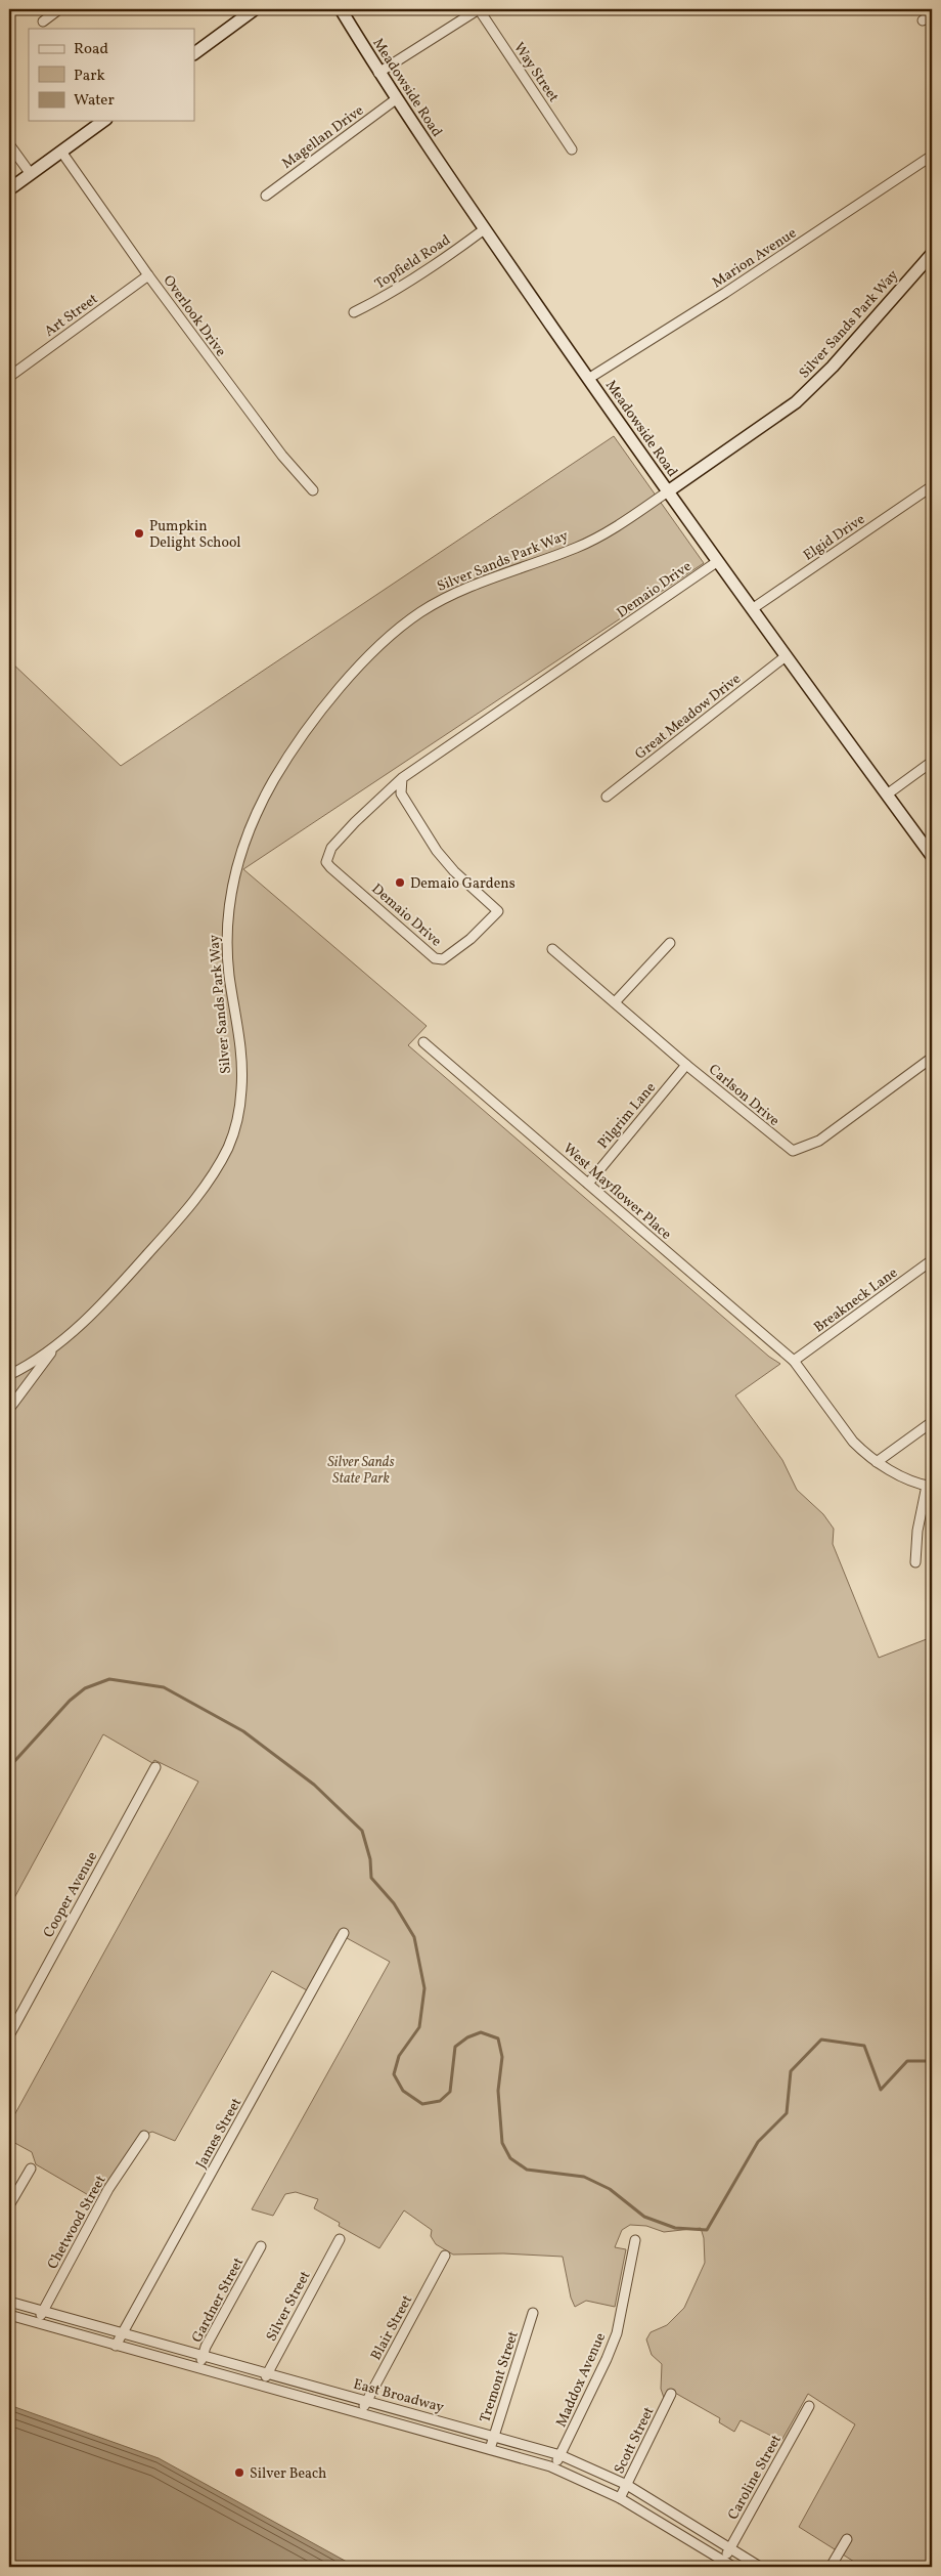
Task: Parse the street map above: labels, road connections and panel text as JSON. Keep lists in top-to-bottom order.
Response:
{
  "streets": {
    "main road": ["Meadowside Road", "Silver Sands Park Way"],
    "street": [
      "Way Street",
      "Magellan Drive",
      "Marion Avenue",
      "Topfield Road",
      "Art Street",
      "Overlook Drive",
      "Elgid Drive",
      "Demaio Drive",
      "Great Meadow Drive",
      "Carlson Drive",
      "Pilgrim Lane",
      "West Mayflower Place",
      "Breakneck Lane",
      "Cooper Avenue",
      "James Street",
      "Chetwood Street",
      "Gardner Street",
      "Silver Street",
      "Blair Street",
      "Tremont Street",
      "Maddox Avenue",
      "East Broadway",
      "Scott Street",
      "Caroline Street"
    ]
  },
  "crossings": [
    ["Meadowside Road", "Magellan Drive"],
    ["Meadowside Road", "Marion Avenue"],
    ["Meadowside Road", "Topfield Road"],
    ["Meadowside Road", "Silver Sands Park Way"],
    ["Meadowside Road", "Elgid Drive"],
    ["Meadowside Road", "Demaio Drive"],
    ["Meadowside Road", "Great Meadow Drive"],
    ["Art Street", "Overlook Drive"],
    ["Carlson Drive", "Pilgrim Lane"],
    ["Pilgrim Lane", "West Mayflower Place"],
    ["West Mayflower Place", "Breakneck Lane"],
    ["James Street", "East Broadway"],
    ["Chetwood Street", "East Broadway"],
    ["Gardner Street", "East Broadway"],
    ["Silver Street", "East Broadway"],
    ["Blair Street", "East Broadway"],
    ["Tremont Street", "East Broadway"],
    ["Maddox Avenue", "East Broadway"],
    ["East Broadway", "Scott Street"],
    ["East Broadway", "Caroline Street"]
  ],
  "parks": ["Silver Sands State Park"],
  "places": ["Pumpkin Delight School", "Demaio Gardens", "Silver Beach"],
  "legend": ["Road", "Park", "Water"]
}
